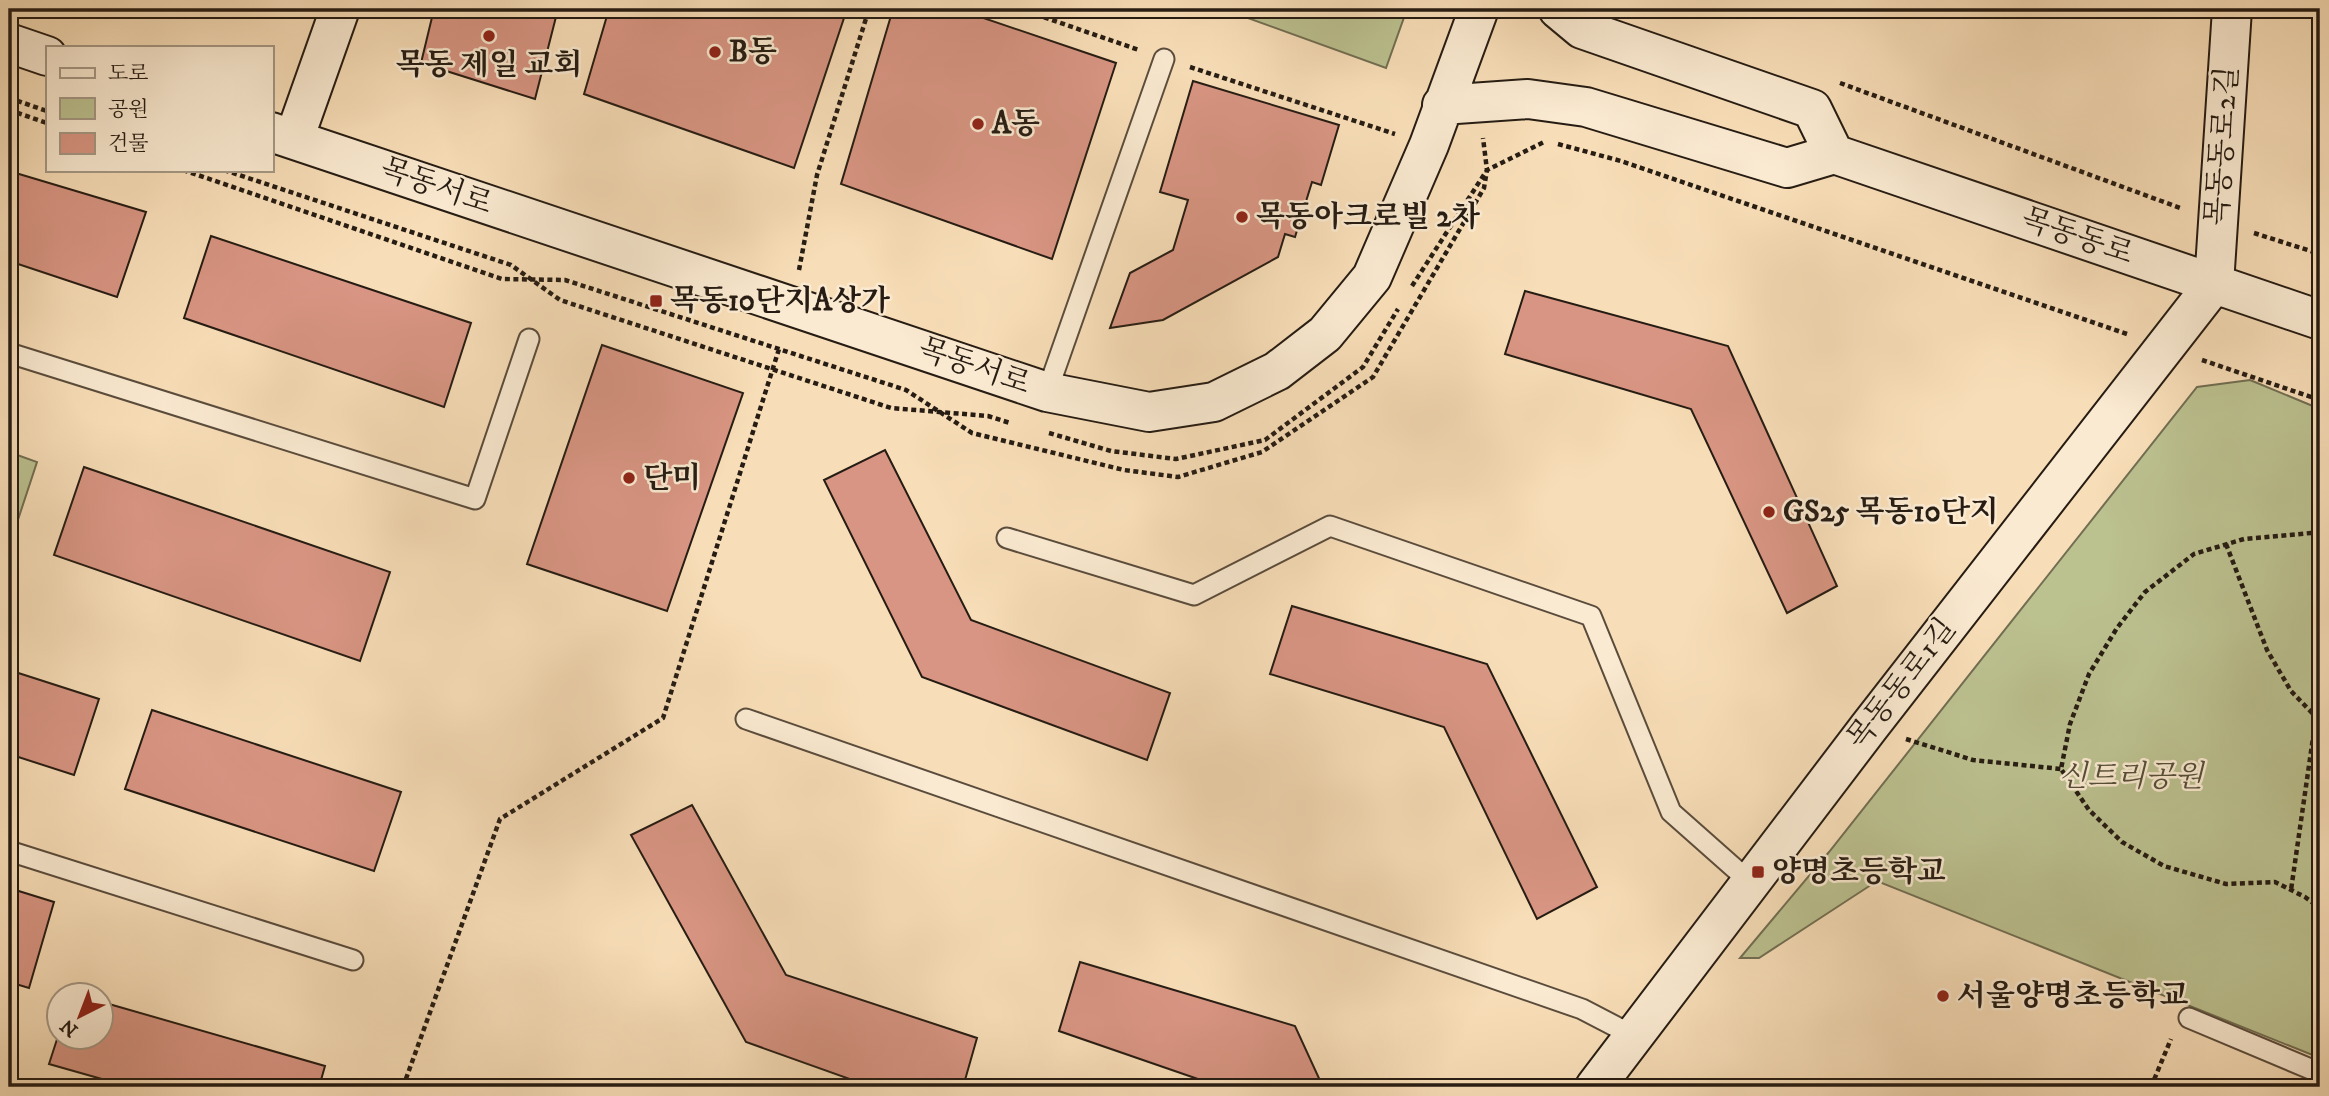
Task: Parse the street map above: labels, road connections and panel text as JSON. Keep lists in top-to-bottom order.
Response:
{
  "streets": {
    "main road": [
      "목동동로2길",
      "목동서로",
      "목동동로",
      "목동동로1길"
    ]
  },
  "crossings": [
    ["목동동로2길", "목동동로"],
    ["목동동로2길", "목동동로1길"],
    ["목동동로", "목동동로1길"]
  ],
  "parks": ["신트리공원"],
  "places": {
    "other": [
      "목동 제일 교회",
      "B동",
      "A동",
      "목동아크로빌 2차",
      "단미",
      "GS25 목동10단지",
      "서울양명초등학교"
    ],
    "transit": ["목동10단지A상가", "양명초등학교"]
  },
  "legend": ["도로", "공원", "건물"],
  "north": "bottom left"
}
